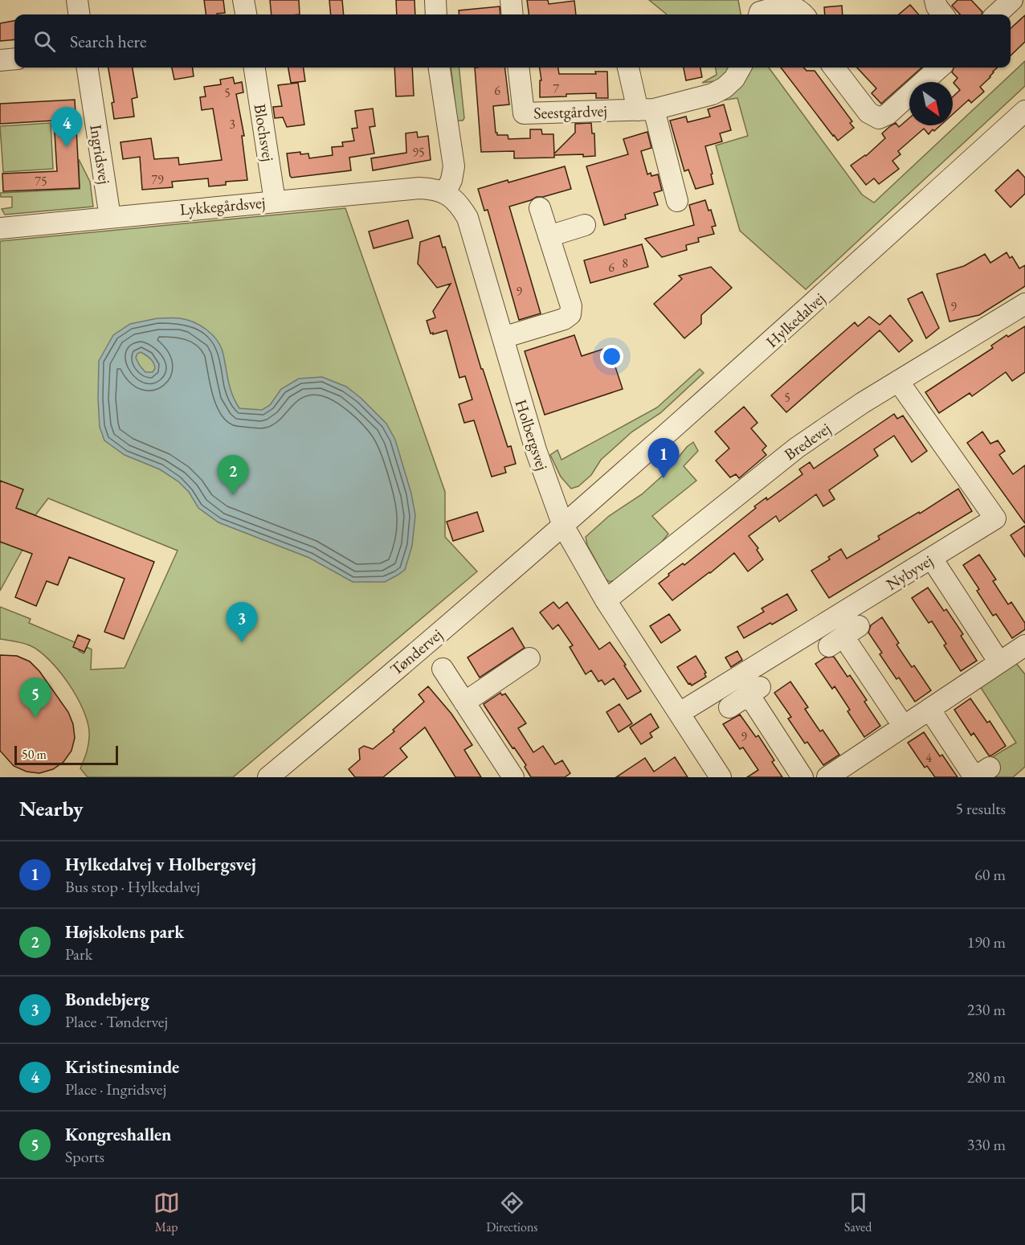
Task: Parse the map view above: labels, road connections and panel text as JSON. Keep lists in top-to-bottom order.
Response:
{
  "streets": {
    "street": [
      "Seestgårdvej",
      "Blochsvej",
      "Ingridsvej",
      "Lykkegårdsvej",
      "Hylkedalvej",
      "Holbergsvej",
      "Bredevej",
      "Nybyvej",
      "Tøndervej"
    ]
  },
  "crossings": [
    ["Blochsvej", "Lykkegårdsvej"],
    ["Ingridsvej", "Lykkegårdsvej"],
    ["Lykkegårdsvej", "Holbergsvej"],
    ["Hylkedalvej", "Holbergsvej"],
    ["Hylkedalvej", "Tøndervej"],
    ["Holbergsvej", "Bredevej"],
    ["Holbergsvej", "Nybyvej"],
    ["Holbergsvej", "Tøndervej"],
    ["Bredevej", "Nybyvej"]
  ],
  "house_numbers": [
    "7",
    "6",
    "5",
    "3",
    "95",
    "79",
    "75",
    "8",
    "6",
    "9",
    "9",
    "5",
    "9",
    "4"
  ],
  "scale_bar": "50 m",
  "north": "bottom right",
  "page": {
    "search": "Search here",
    "pins": [
      "4",
      "1",
      "2",
      "3",
      "5"
    ],
    "scale": "50 m",
    "heading": ["Nearby", "5 results"],
    "list": [
      {
        "mark": "1",
        "name": "Hylkedalvej v Holbergsvej",
        "note": "Bus stop · Hylkedalvej",
        "value": "60 m"
      },
      {
        "mark": "2",
        "name": "Højskolens park",
        "note": "Park",
        "value": "190 m"
      },
      {
        "mark": "3",
        "name": "Bondebjerg",
        "note": "Place · Tøndervej",
        "value": "230 m"
      },
      {
        "mark": "4",
        "name": "Kristinesminde",
        "note": "Place · Ingridsvej",
        "value": "280 m"
      },
      {
        "mark": "5",
        "name": "Kongreshallen",
        "note": "Sports",
        "value": "330 m"
      }
    ],
    "nav": ["Map", "Directions", "Saved"]
  }
}
